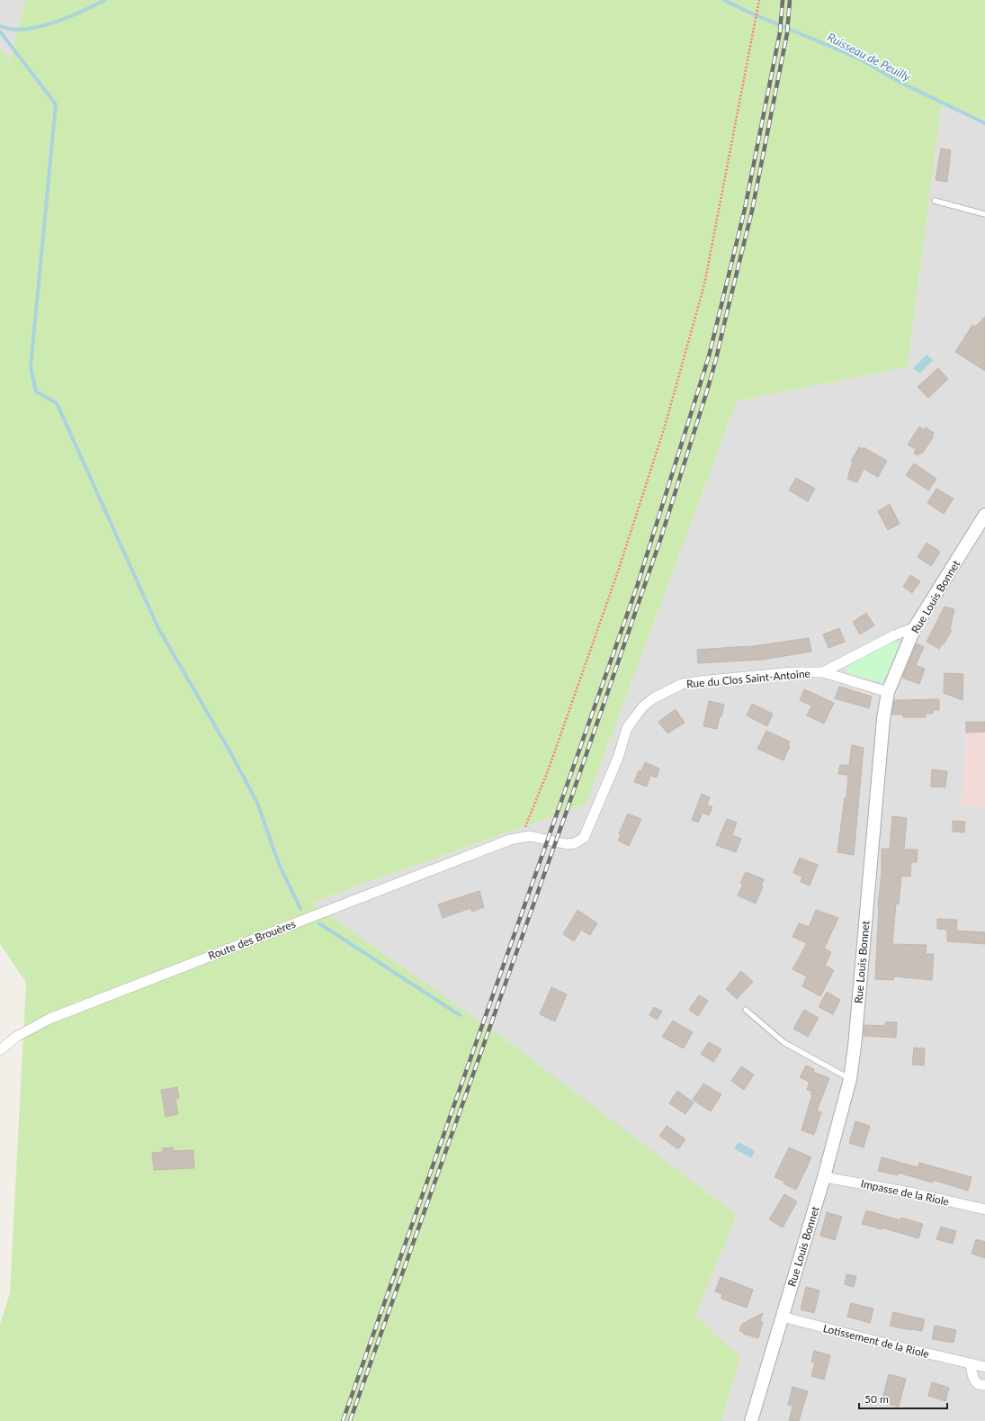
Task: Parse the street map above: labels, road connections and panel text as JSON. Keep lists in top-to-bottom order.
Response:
{
  "streets": {
    "street": [
      "Rue Louis Bonnet",
      "Rue du Clos Saint-Antoine",
      "Route des Brouères",
      "Impasse de la Riole",
      "Lotissement de la Riole"
    ]
  },
  "crossings": [
    ["Rue Louis Bonnet", "Rue du Clos Saint-Antoine"],
    ["Rue Louis Bonnet", "Impasse de la Riole"],
    ["Rue Louis Bonnet", "Lotissement de la Riole"],
    ["Rue du Clos Saint-Antoine", "Route des Brouères"]
  ],
  "water": ["Ruisseau de Peuilly"],
  "scale_bar": "50 m"
}
